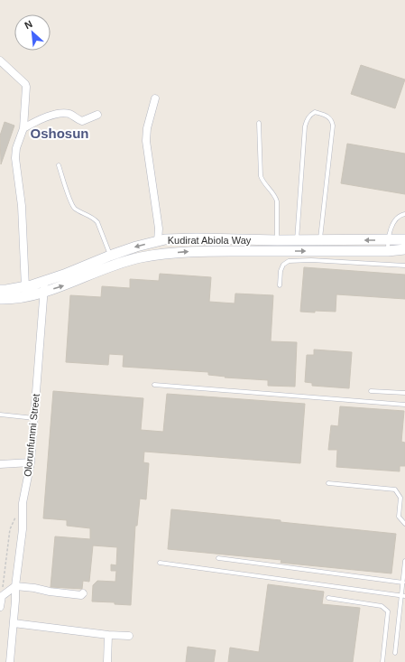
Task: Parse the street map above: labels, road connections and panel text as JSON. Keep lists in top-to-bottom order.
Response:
{
  "streets": {
    "main road": ["Kudirat Abiola Way"],
    "street": ["Olorunfunmi Street"]
  },
  "crossings": [
    ["Kudirat Abiola Way", "Olorunfunmi Street"]
  ],
  "districts": ["Oshosun"],
  "north": "top left"
}
